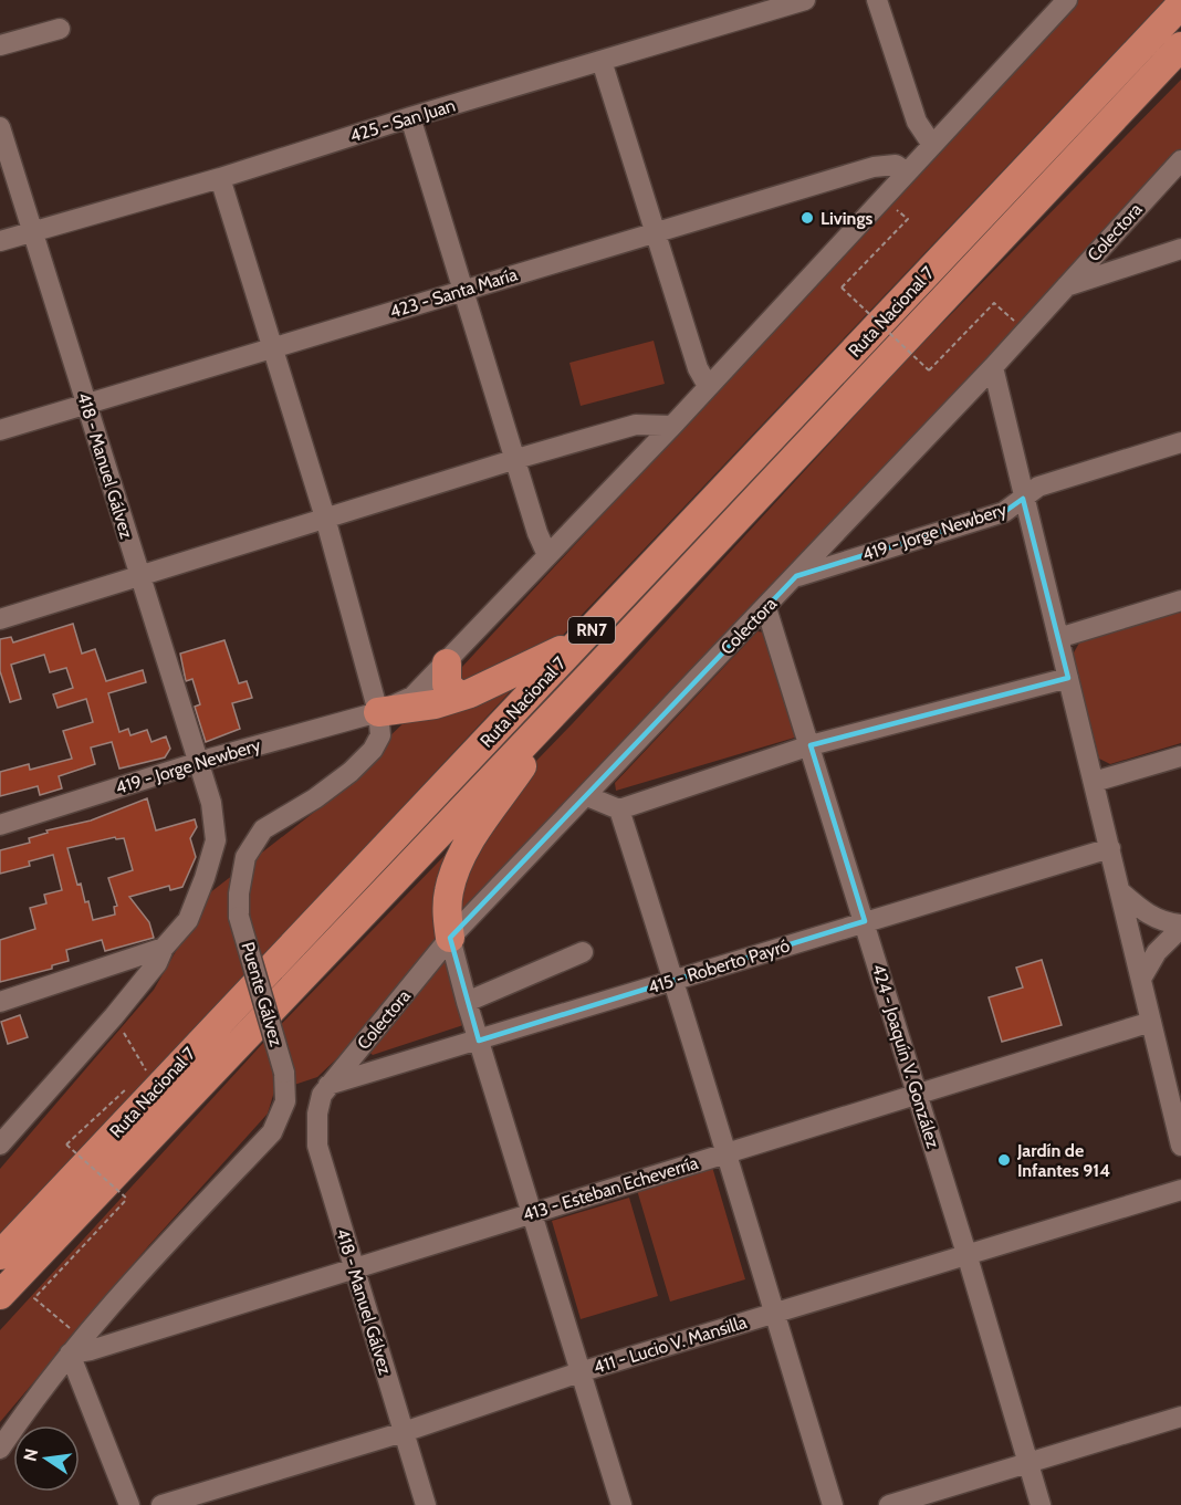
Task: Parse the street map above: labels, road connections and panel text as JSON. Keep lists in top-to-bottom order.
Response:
{
  "streets": {
    "highway": ["Ruta Nacional 7", "RN7"],
    "street": [
      "425 - San Juan",
      "Colectora",
      "423 - Santa María",
      "418 - Manuel Gálvez",
      "419 - Jorge Newbery",
      "415 - Roberto Payró",
      "Puente Gálvez",
      "424 - Joaquín V. González",
      "413 - Esteban Echeverría",
      "411 - Lucio V. Mansilla"
    ]
  },
  "crossings": [
    ["425 - San Juan", "418 - Manuel Gálvez"],
    ["Colectora", "418 - Manuel Gálvez"],
    ["Colectora", "419 - Jorge Newbery"],
    ["Colectora", "415 - Roberto Payró"],
    ["Colectora", "424 - Joaquín V. González"],
    ["423 - Santa María", "418 - Manuel Gálvez"],
    ["418 - Manuel Gálvez", "419 - Jorge Newbery"],
    ["418 - Manuel Gálvez", "415 - Roberto Payró"],
    ["418 - Manuel Gálvez", "413 - Esteban Echeverría"],
    ["418 - Manuel Gálvez", "411 - Lucio V. Mansilla"],
    ["419 - Jorge Newbery", "Puente Gálvez"],
    ["415 - Roberto Payró", "424 - Joaquín V. González"],
    ["Puente Gálvez", "413 - Esteban Echeverría"],
    ["424 - Joaquín V. González", "413 - Esteban Echeverría"],
    ["424 - Joaquín V. González", "411 - Lucio V. Mansilla"]
  ],
  "places": ["Livings", "Jardín de Infantes 914"],
  "north": "left"
}
